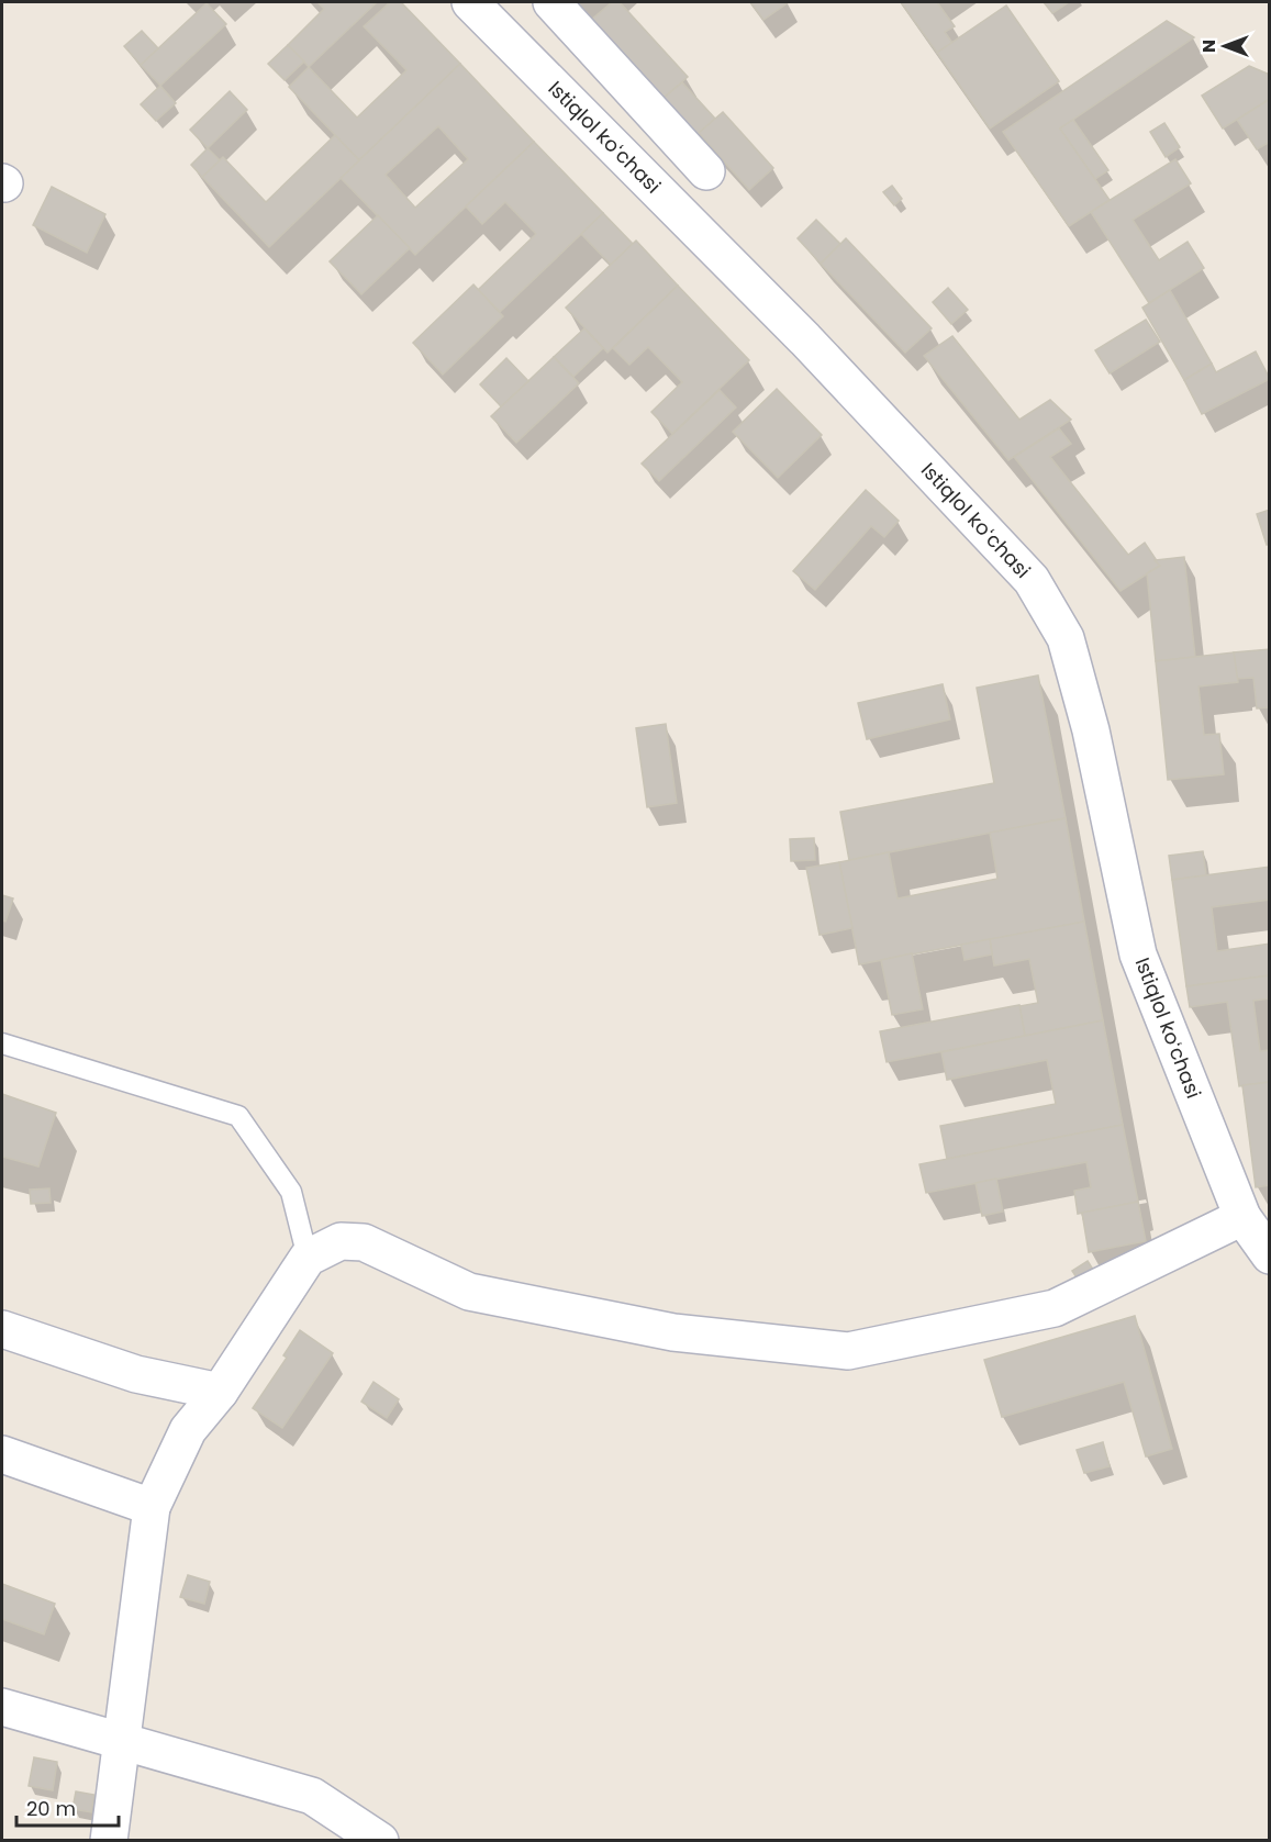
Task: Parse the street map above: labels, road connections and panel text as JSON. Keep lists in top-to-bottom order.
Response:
{
  "streets": {
    "street": ["Istiqlol koʻchasi"]
  },
  "scale_bar": "20 m",
  "north": "left"
}
